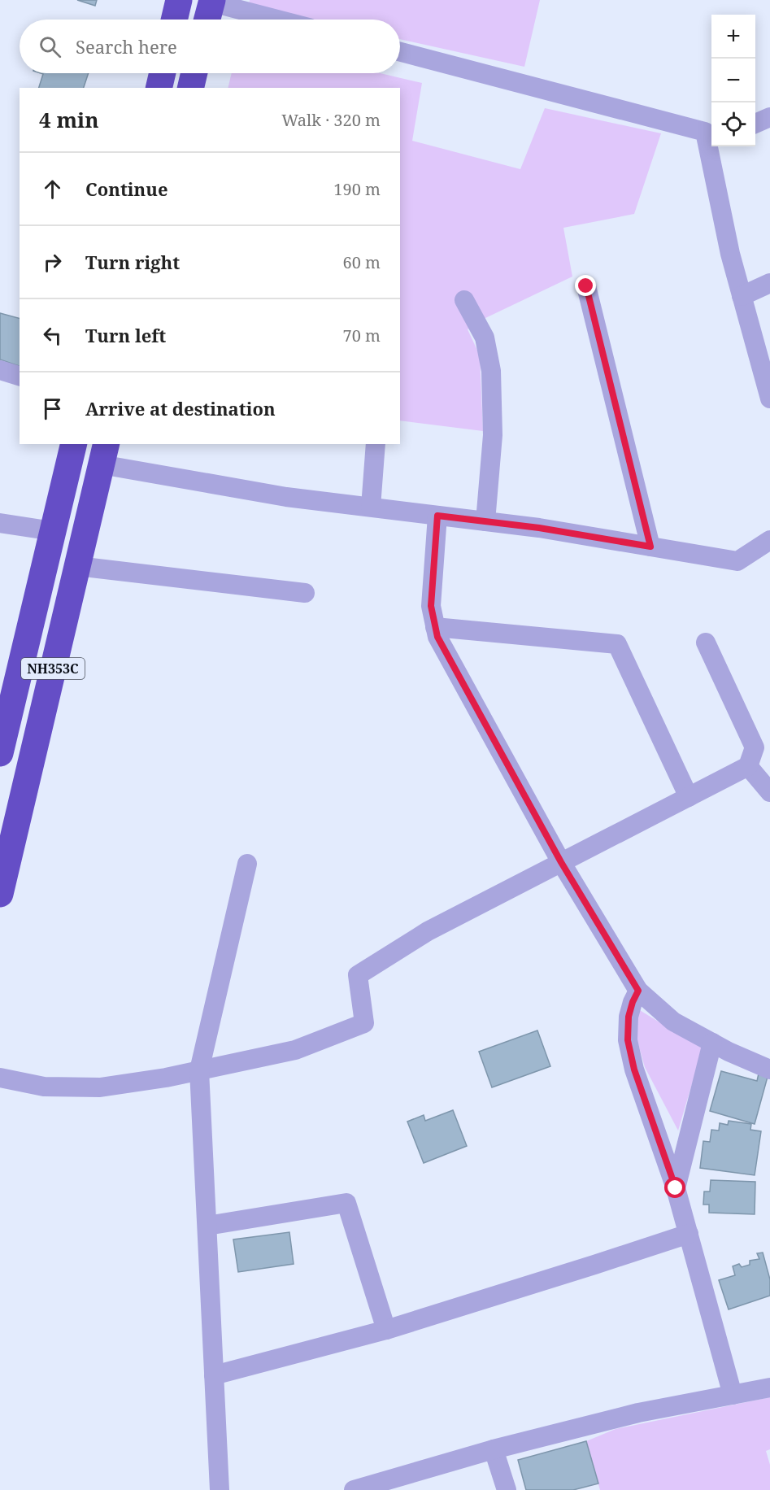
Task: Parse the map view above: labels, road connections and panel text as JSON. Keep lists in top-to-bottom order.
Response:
{
  "streets": {
    "highway": ["NH353C"]
  },
  "page": {
    "map_buttons": ["+", "−"],
    "search": "Search here",
    "heading": ["4 min", "Walk · 320 m"],
    "list": [
      ["Continue", "190 m"],
      ["Turn right", "60 m"],
      ["Turn left", "70 m"],
      "Arrive at destination"
    ]
  }
}
